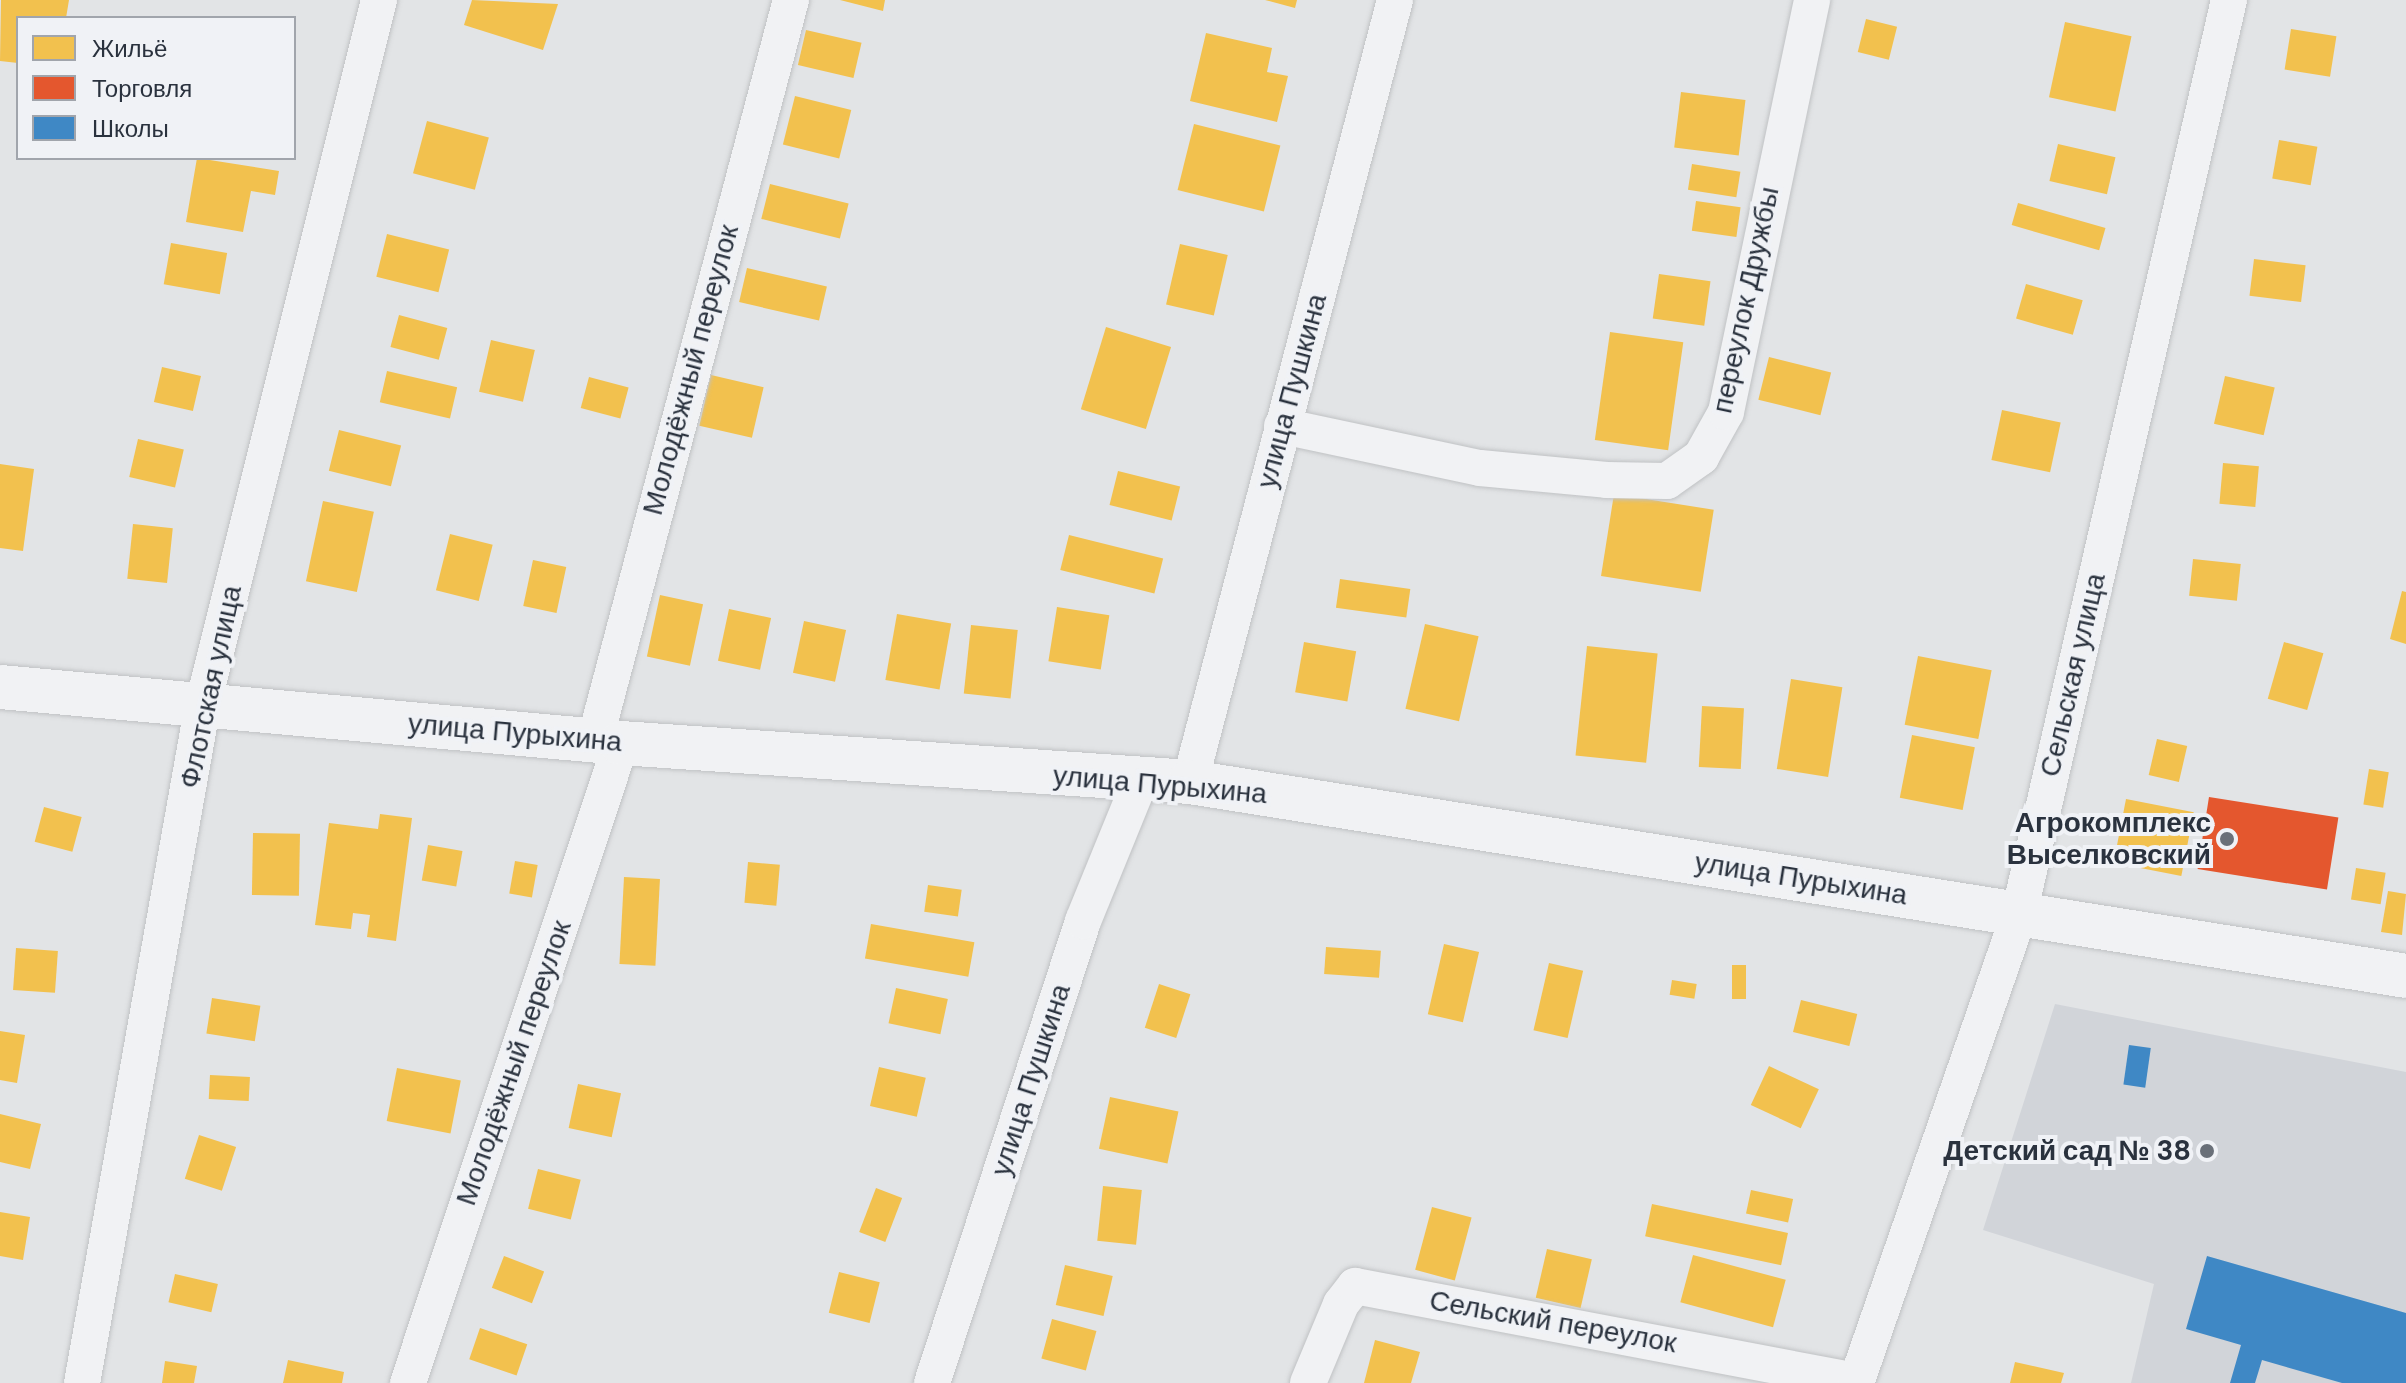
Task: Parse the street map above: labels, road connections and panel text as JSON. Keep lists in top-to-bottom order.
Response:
{
  "streets": {
    "street": [
      "переулок Дружбы",
      "Молодёжный переулок",
      "улица Пушкина",
      "Сельская улица",
      "Флотская улица",
      "улица Пурыхина",
      "Сельский переулок"
    ]
  },
  "crossings": [
    ["переулок Дружбы", "улица Пушкина"],
    ["Молодёжный переулок", "улица Пурыхина"],
    ["улица Пушкина", "улица Пурыхина"],
    ["Сельская улица", "улица Пурыхина"],
    ["Сельская улица", "Сельский переулок"],
    ["Флотская улица", "улица Пурыхина"]
  ],
  "places": ["Агрокомплекс Выселковский", "Детский сад № 38"],
  "legend": ["Жильё", "Торговля", "Школы"]
}
